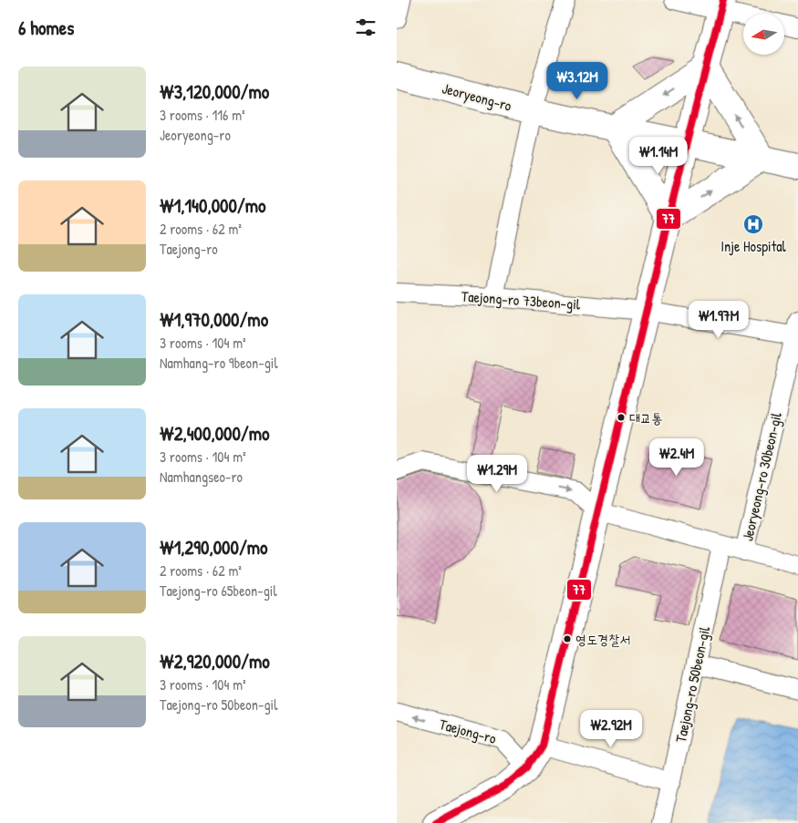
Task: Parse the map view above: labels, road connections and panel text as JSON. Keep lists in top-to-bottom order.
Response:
{
  "streets": {
    "main road": ["Jeoryeong-ro"],
    "street": [
      "Taejong-ro 73beon-gil",
      "Jeoryeong-ro 30beon-gil",
      "Taejong-ro 50beon-gil",
      "Taejong-ro"
    ]
  },
  "crossings": [
    ["Taejong-ro 73beon-gil", "Jeoryeong-ro 30beon-gil"]
  ],
  "one_way": ["Taejong-ro"],
  "places": {
    "hospital": ["Inje Hospital"],
    "other": ["대교통", "영도경찰서"]
  },
  "lines": ["transit line 77"],
  "north": "left",
  "page": {
    "heading": "6 homes",
    "list": [
      {
        "name": "₩3,120,000/mo",
        "note": "3 rooms · 116 m² · Jeoryeong-ro"
      },
      {
        "name": "₩1,140,000/mo",
        "note": "2 rooms · 62 m² · Taejong-ro"
      },
      {
        "name": "₩1,970,000/mo",
        "note": "3 rooms · 104 m² · Namhang-ro 9beon-gil"
      },
      {
        "name": "₩2,400,000/mo",
        "note": "3 rooms · 104 m² · Namhangseo-ro"
      },
      {
        "name": "₩1,290,000/mo",
        "note": "2 rooms · 62 m² · Taejong-ro 65beon-gil"
      },
      {
        "name": "₩2,920,000/mo",
        "note": "3 rooms · 104 m² · Taejong-ro 50beon-gil"
      }
    ],
    "price": [
      "₩3.12M",
      "₩1.14M",
      "₩1.97M",
      "₩2.4M",
      "₩1.29M",
      "₩2.92M"
    ]
  }
}
